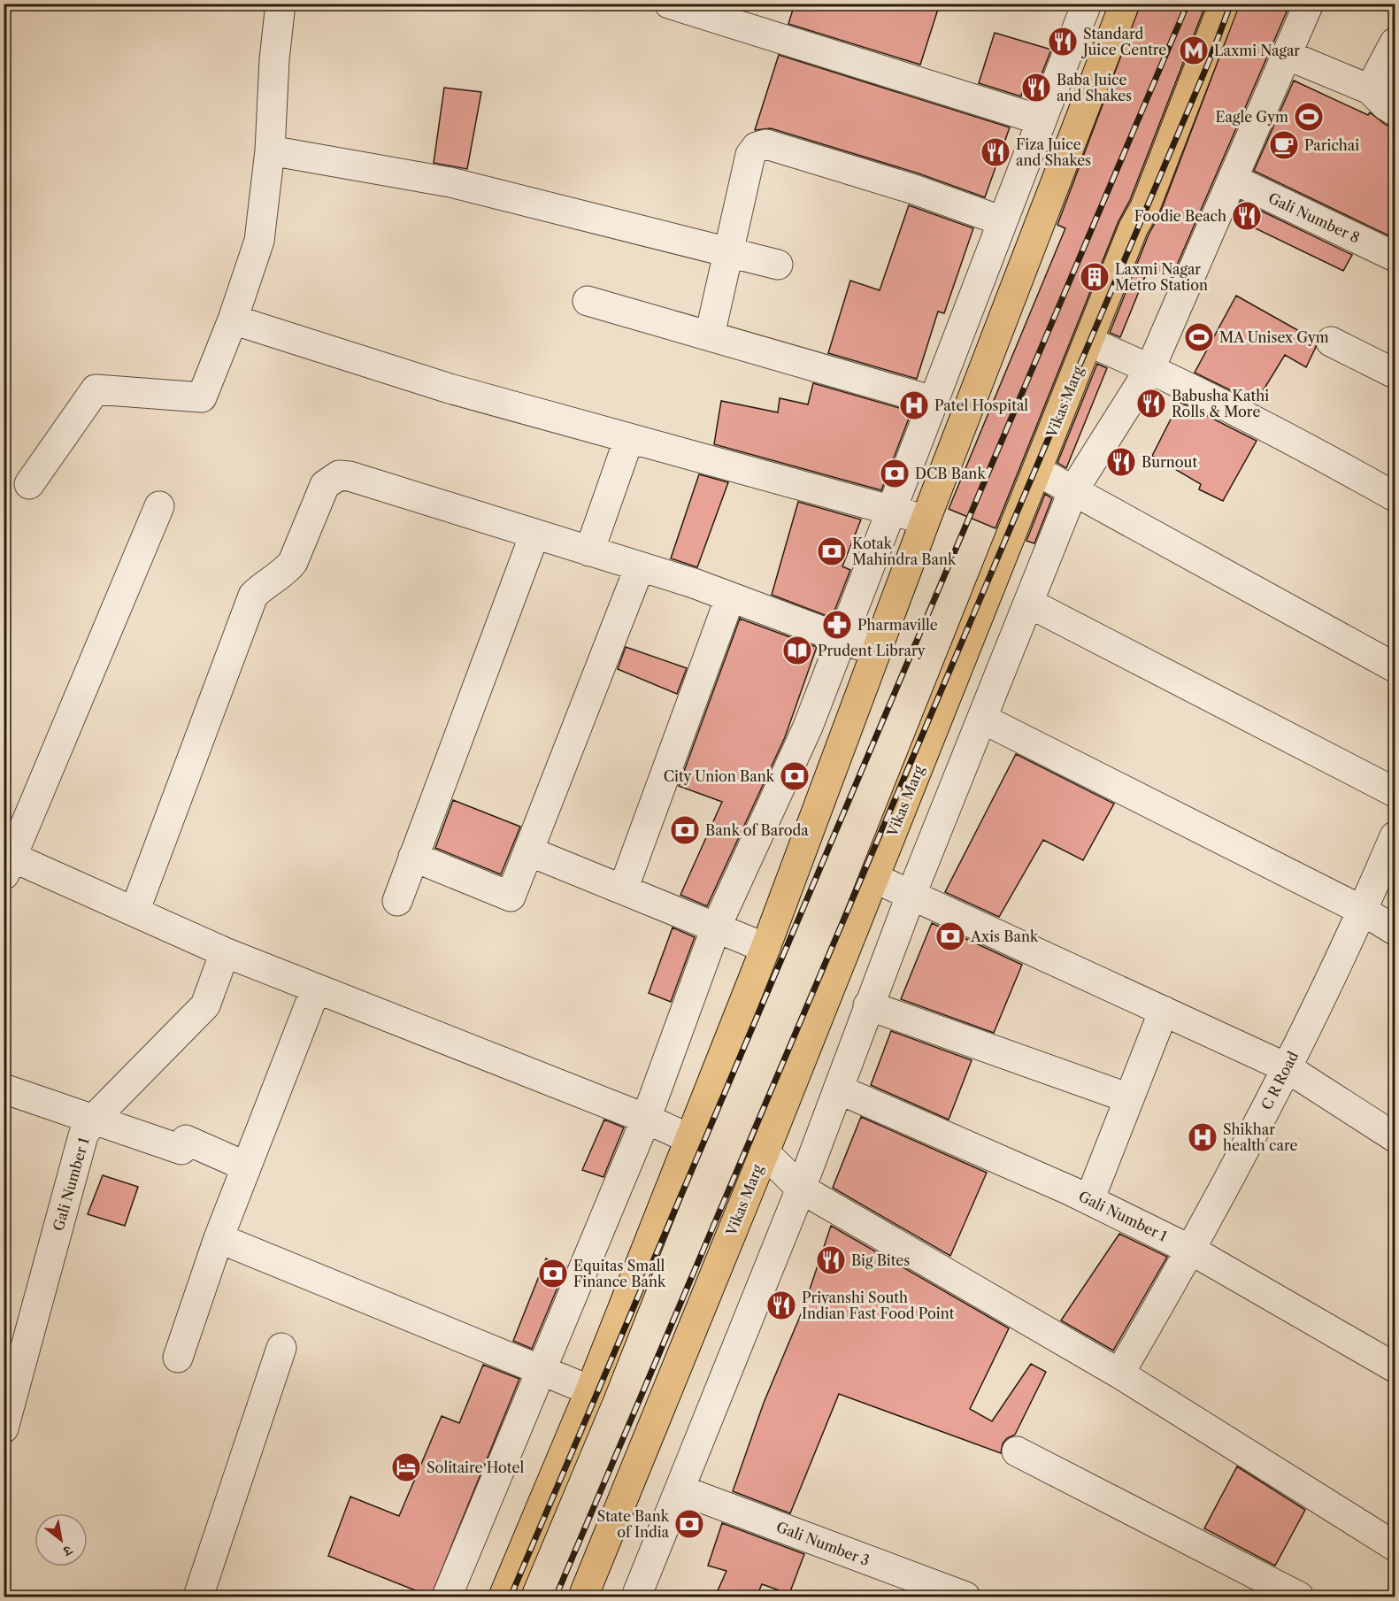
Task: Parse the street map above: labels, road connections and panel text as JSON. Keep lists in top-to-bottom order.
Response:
{
  "streets": {
    "main road": ["Vikas Marg"],
    "street": [
      "Gali Number 8",
      "C R Road",
      "Gali Number 1",
      "Gali Number 3"
    ]
  },
  "crossings": [
    ["C R Road", "Gali Number 1"]
  ],
  "places": {
    "restaurant": [
      "Standard Juice Centre",
      "Baba Juice and Shakes",
      "Fiza Juice and Shakes",
      "Foodie Beach",
      "Babusha Kathi Rolls & More",
      "Burnout",
      "Big Bites",
      "Priyanshi South Indian Fast Food Point"
    ],
    "metro station": ["Laxmi Nagar"],
    "sports": ["Eagle Gym", "MA Unisex Gym"],
    "cafe": ["Parichai"],
    "building": ["Laxmi Nagar Metro Station"],
    "hospital": ["Patel Hospital", "Shikhar health care"],
    "bank": [
      "DCB Bank",
      "Kotak Mahindra Bank",
      "City Union Bank",
      "Bank of Baroda",
      "Axis Bank",
      "Equitas Small Finance Bank",
      "State Bank of India"
    ],
    "pharmacy": ["Pharmaville"],
    "library": ["Prudent Library"],
    "hotel": ["Solitaire Hotel"]
  },
  "north": "bottom right"
}
